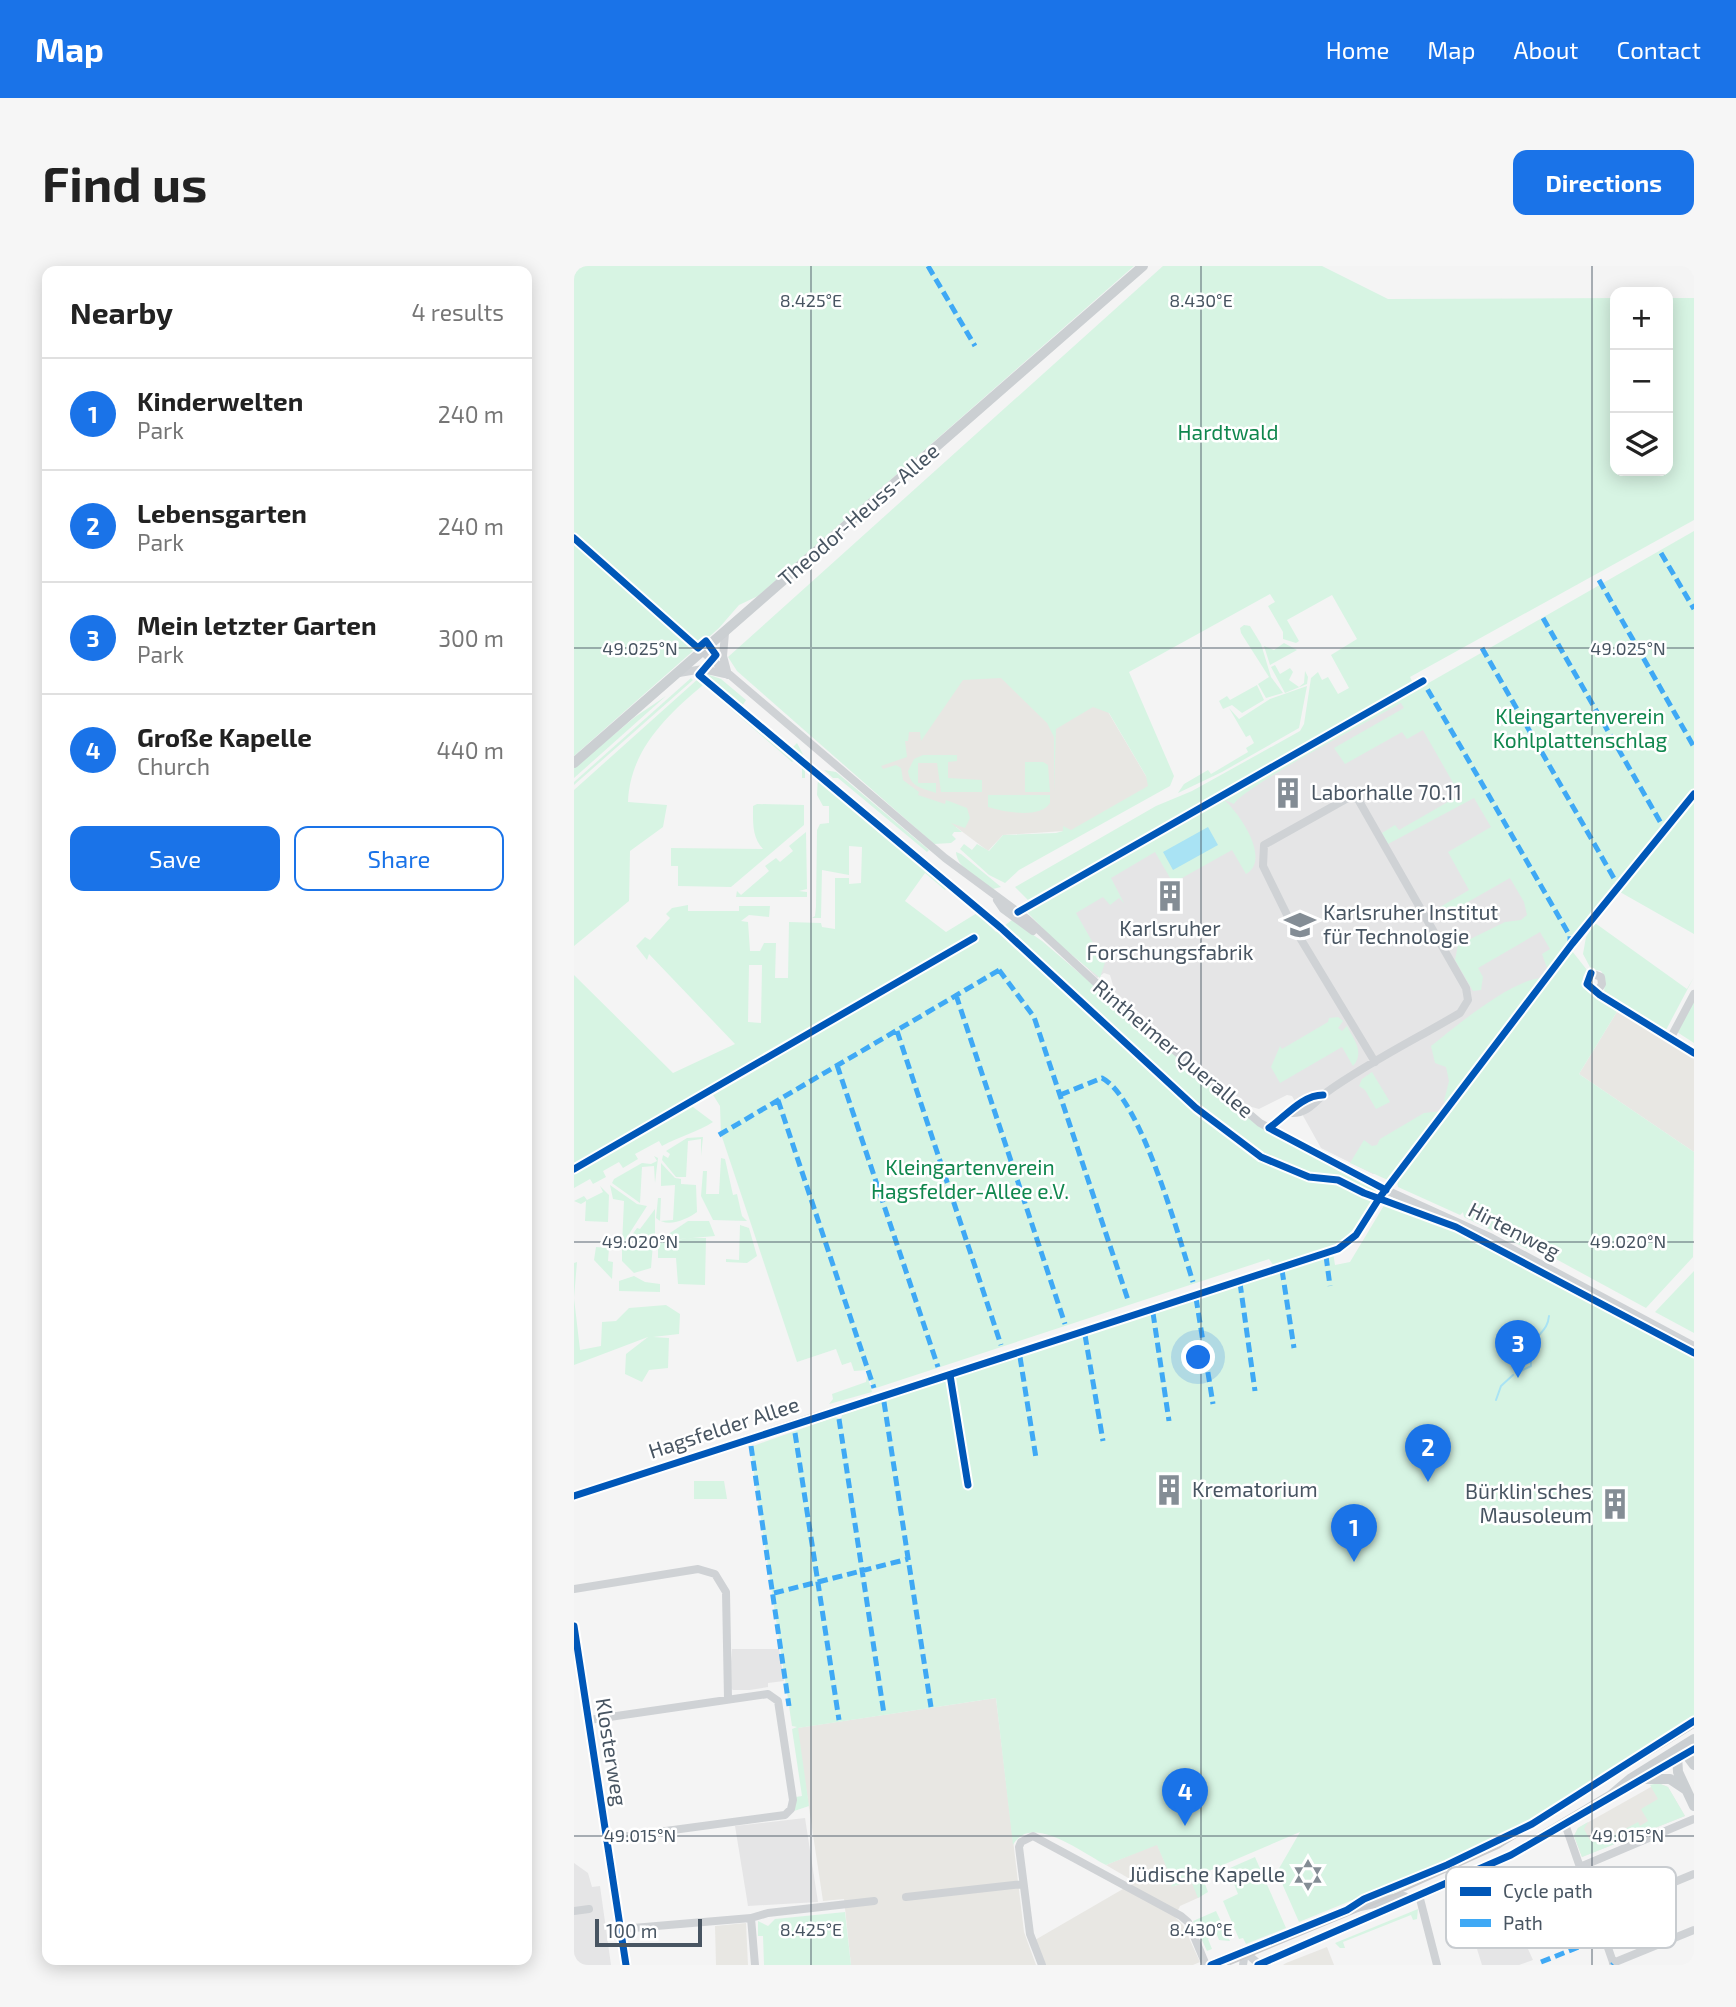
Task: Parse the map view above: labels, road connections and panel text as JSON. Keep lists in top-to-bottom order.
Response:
{
  "streets": {
    "main road": ["Theodor-Heuss-Allee"],
    "street": [
      "Rintheimer Querallee",
      "Hirtenweg",
      "Hagsfelder Allee",
      "Klosterweg"
    ]
  },
  "crossings": [
    ["Theodor-Heuss-Allee", "Rintheimer Querallee"],
    ["Rintheimer Querallee", "Hirtenweg"]
  ],
  "parks": ["Hardtwald", "Kleingartenverein Kohlplattenschlag", "Kleingartenverein Hagsfelder-Allee e.V."],
  "places": {
    "building": [
      "Laborhalle 70.11",
      "Karlsruher Forschungsfabrik",
      "Krematorium",
      "Bürklin'sches Mausoleum"
    ],
    "school or university": ["Karlsruher Institut für Technologie"],
    "synagogue": ["Jüdische Kapelle"]
  },
  "legend": ["Cycle path", "Path"],
  "scale_bar": "100 m",
  "page": {
    "header": "Map",
    "nav": [
      "Home",
      "Map",
      "About",
      "Contact"
    ],
    "buttons": [
      "Directions",
      ["Save", "Share"]
    ],
    "title": "Find us",
    "heading": ["Nearby", "4 results"],
    "map_buttons": ["+", "−"],
    "list": [
      {
        "mark": "1",
        "name": "Kinderwelten",
        "note": "Park",
        "value": "240 m"
      },
      {
        "mark": "2",
        "name": "Lebensgarten",
        "note": "Park",
        "value": "240 m"
      },
      {
        "mark": "3",
        "name": "Mein letzter Garten",
        "note": "Park",
        "value": "300 m"
      },
      {
        "mark": "4",
        "name": "Große Kapelle",
        "note": "Church",
        "value": "440 m"
      }
    ],
    "pins": [
      "3",
      "2",
      "1",
      "4"
    ],
    "scale": "100 m"
  },
  "coordinates": [
    "8.425°E",
    "8.430°E",
    "49.025°N",
    "49.020°N",
    "49.015°N"
  ]
}
